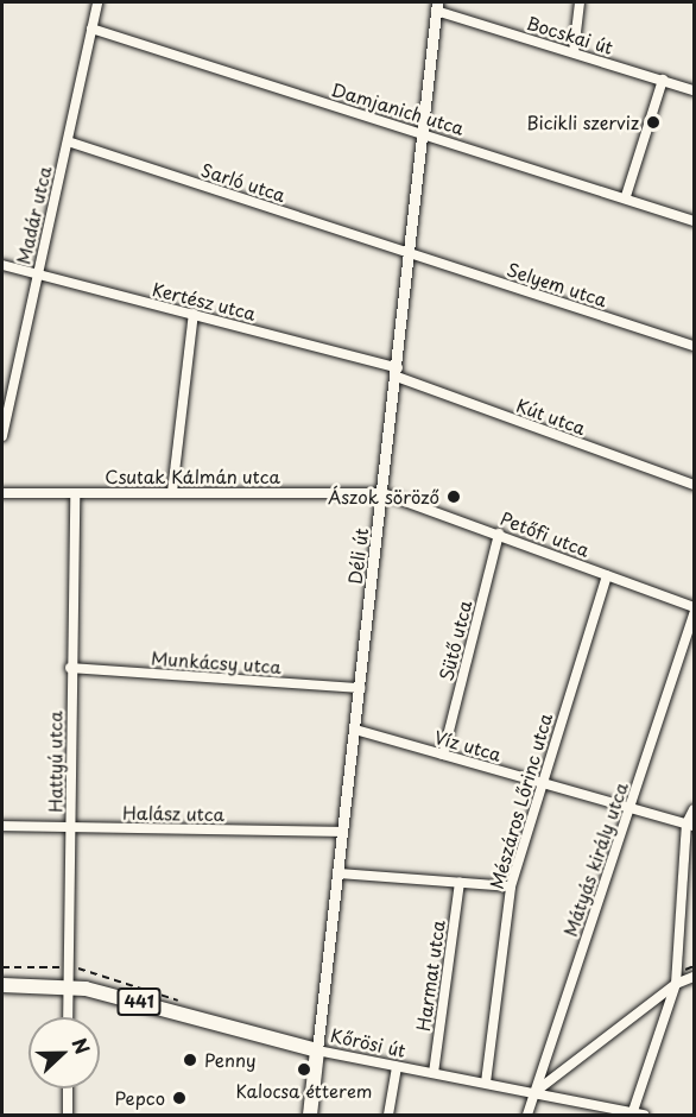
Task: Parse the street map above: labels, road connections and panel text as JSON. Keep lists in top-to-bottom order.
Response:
{
  "streets": {
    "main road": ["Déli út", "441", "Kőrösi út"],
    "street": [
      "Bocskai út",
      "Damjanich utca",
      "Sarló utca",
      "Madár utca",
      "Selyem utca",
      "Kertész utca",
      "Kút utca",
      "Csutak Kálmán utca",
      "Petőfi utca",
      "Sütő utca",
      "Munkácsy utca",
      "Víz utca",
      "Hattyú utca",
      "Mészáros Lőrinc utca",
      "Halász utca",
      "Mátyás király utca",
      "Harmat utca"
    ]
  },
  "crossings": [
    ["Bocskai út", "Déli út"],
    ["Damjanich utca", "Madár utca"],
    ["Damjanich utca", "Déli út"],
    ["Sarló utca", "Madár utca"],
    ["Sarló utca", "Selyem utca"],
    ["Sarló utca", "Déli út"],
    ["Madár utca", "Kertész utca"],
    ["Selyem utca", "Déli út"],
    ["Kertész utca", "Kút utca"],
    ["Kertész utca", "Déli út"],
    ["Kút utca", "Déli út"],
    ["Csutak Kálmán utca", "Petőfi utca"],
    ["Csutak Kálmán utca", "Déli út"],
    ["Csutak Kálmán utca", "Hattyú utca"],
    ["Petőfi utca", "Déli út"],
    ["Petőfi utca", "Sütő utca"],
    ["Petőfi utca", "Mészáros Lőrinc utca"],
    ["Déli út", "Munkácsy utca"],
    ["Déli út", "Víz utca"],
    ["Déli út", "Halász utca"],
    ["Déli út", "Kőrösi út"],
    ["Sütő utca", "Víz utca"],
    ["Munkácsy utca", "Hattyú utca"],
    ["Víz utca", "Mészáros Lőrinc utca"],
    ["Víz utca", "Mátyás király utca"],
    ["Hattyú utca", "Halász utca"],
    ["Hattyú utca", "Kőrösi út"],
    ["Mészáros Lőrinc utca", "Kőrösi út"],
    ["Mátyás király utca", "Kőrösi út"],
    ["Harmat utca", "Kőrösi út"]
  ],
  "places": [
    "Bicikli szerviz",
    "Ászok söröző",
    "Penny",
    "Kalocsa étterem",
    "Pepco"
  ],
  "north": "right"
}
